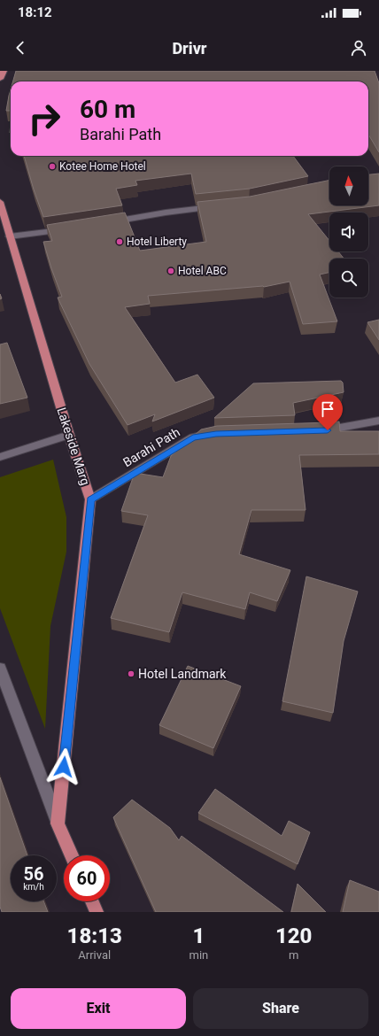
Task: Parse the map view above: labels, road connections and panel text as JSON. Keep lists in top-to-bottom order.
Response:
{
  "streets": {
    "main road": ["Lakeside Marg"],
    "street": ["Barahi Path"]
  },
  "crossings": [
    ["Lakeside Marg", "Barahi Path"]
  ],
  "places": [
    "Kotee Home Hotel",
    "Hotel Liberty",
    "Hotel ABC",
    "Hotel Landmark"
  ],
  "north": "top",
  "page": {
    "status": "18:12",
    "header": "Drivr",
    "turn": ["60 m", "Barahi Path"],
    "speed": "56 km/h",
    "limit": "60",
    "eta": [
      "18:13",
      "Arrival",
      "1",
      "min",
      "120",
      "m"
    ],
    "buttons": ["Exit", "Share"]
  }
}
